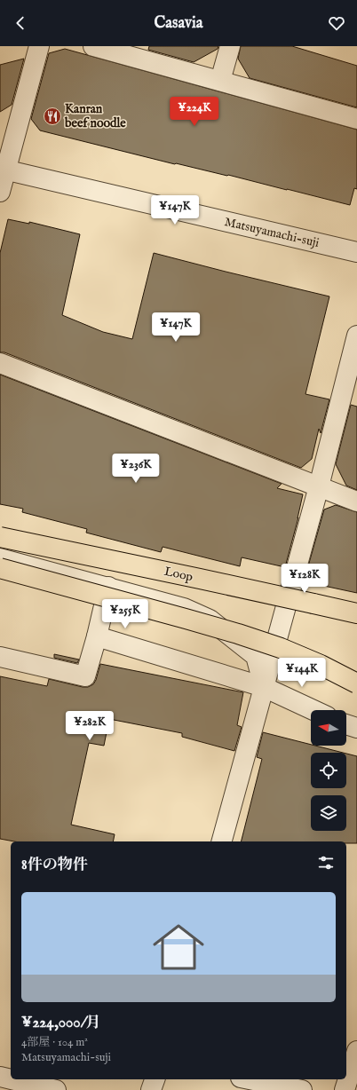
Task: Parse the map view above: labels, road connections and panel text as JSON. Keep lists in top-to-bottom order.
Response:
{
  "streets": {
    "highway": ["Loop"],
    "street": ["Matsuyamachi-suji"]
  },
  "places": {
    "restaurant": ["Kanran beef noodle"]
  },
  "north": "left",
  "page": {
    "header": "Casavia",
    "price": [
      "¥224K",
      "¥147K",
      "¥147K",
      "¥236K",
      "¥128K",
      "¥255K",
      "¥144K",
      "¥282K"
    ],
    "heading": "8件の物件",
    "list": [
      {
        "name": "¥224,000/月",
        "note": "4部屋 · 104 m² · Matsuyamachi-suji"
      }
    ]
  }
}
